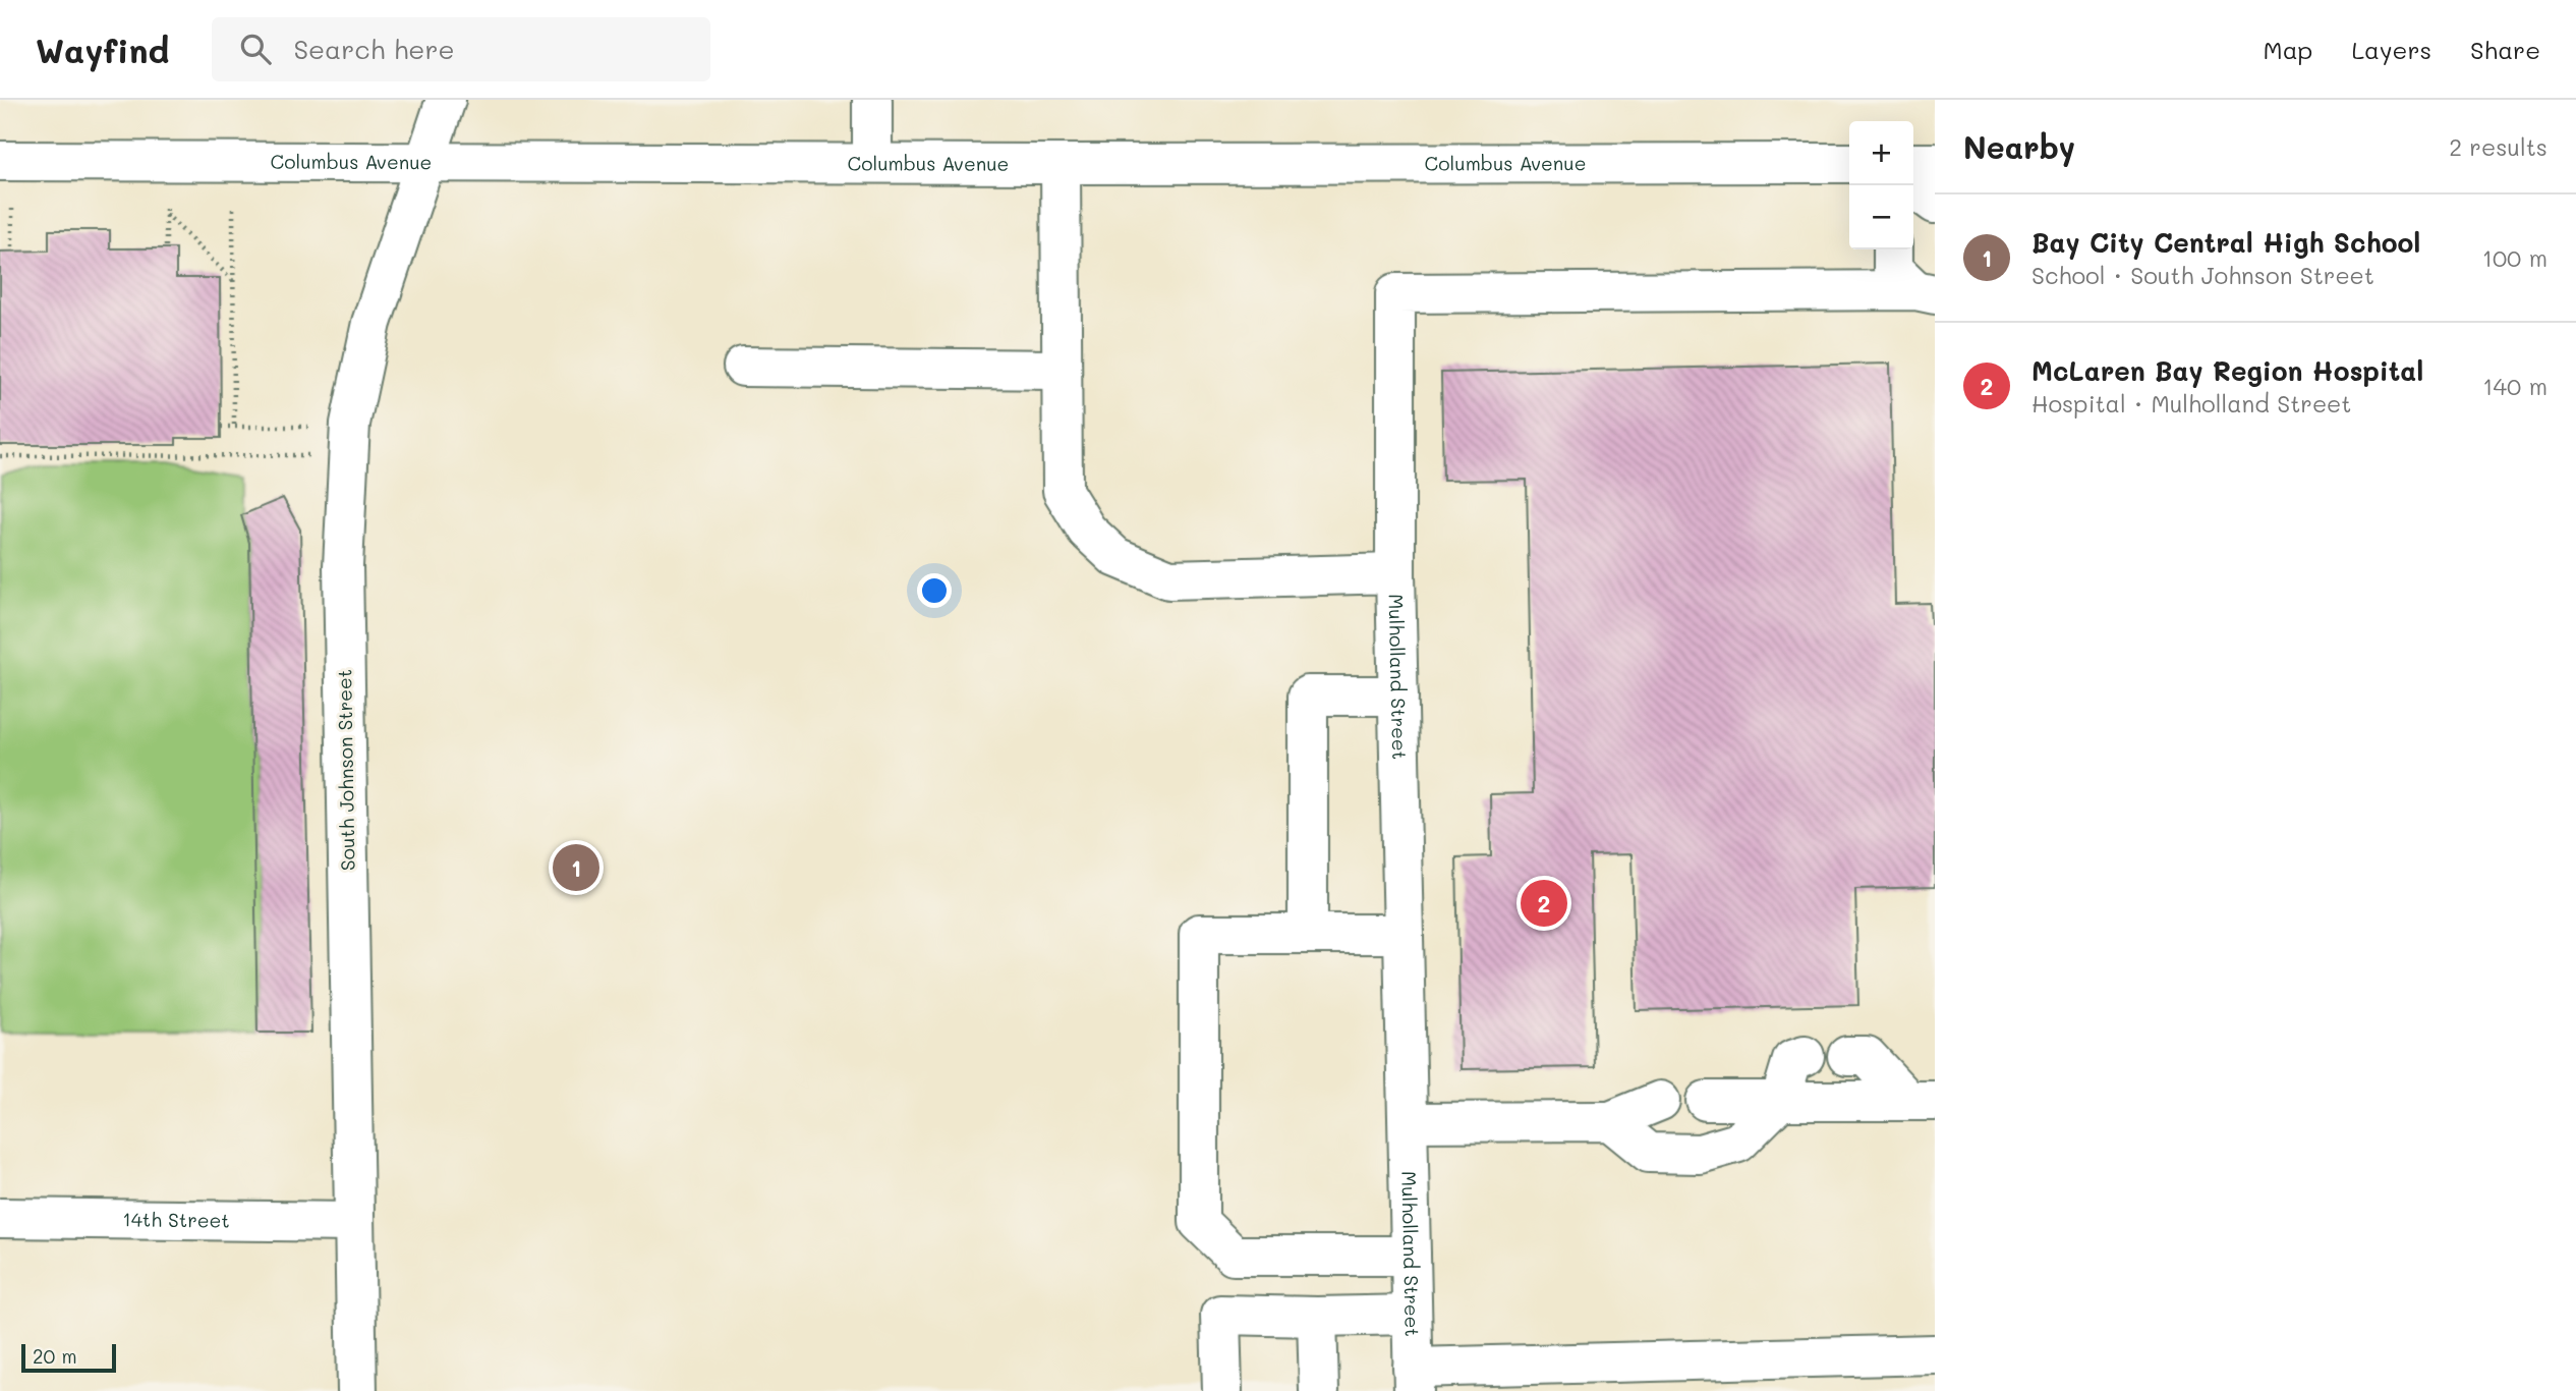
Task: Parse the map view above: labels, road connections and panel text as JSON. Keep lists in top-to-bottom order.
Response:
{
  "streets": {
    "street": [
      "Columbus Avenue",
      "Mulholland Street",
      "South Johnson Street",
      "14th Street"
    ]
  },
  "crossings": [
    ["Columbus Avenue", "Mulholland Street"],
    ["Columbus Avenue", "South Johnson Street"],
    ["South Johnson Street", "14th Street"]
  ],
  "scale_bar": "20 m",
  "page": {
    "header": "Wayfind",
    "search": "Search here",
    "nav": ["Map", "Layers", "Share"],
    "heading": ["Nearby", "2 results"],
    "map_buttons": ["+", "−"],
    "list": [
      {
        "mark": "1",
        "name": "Bay City Central High School",
        "note": "School · South Johnson Street",
        "value": "100 m"
      },
      {
        "mark": "2",
        "name": "McLaren Bay Region Hospital",
        "note": "Hospital · Mulholland Street",
        "value": "140 m"
      }
    ],
    "pins": ["1", "2"],
    "scale": "20 m"
  }
}
